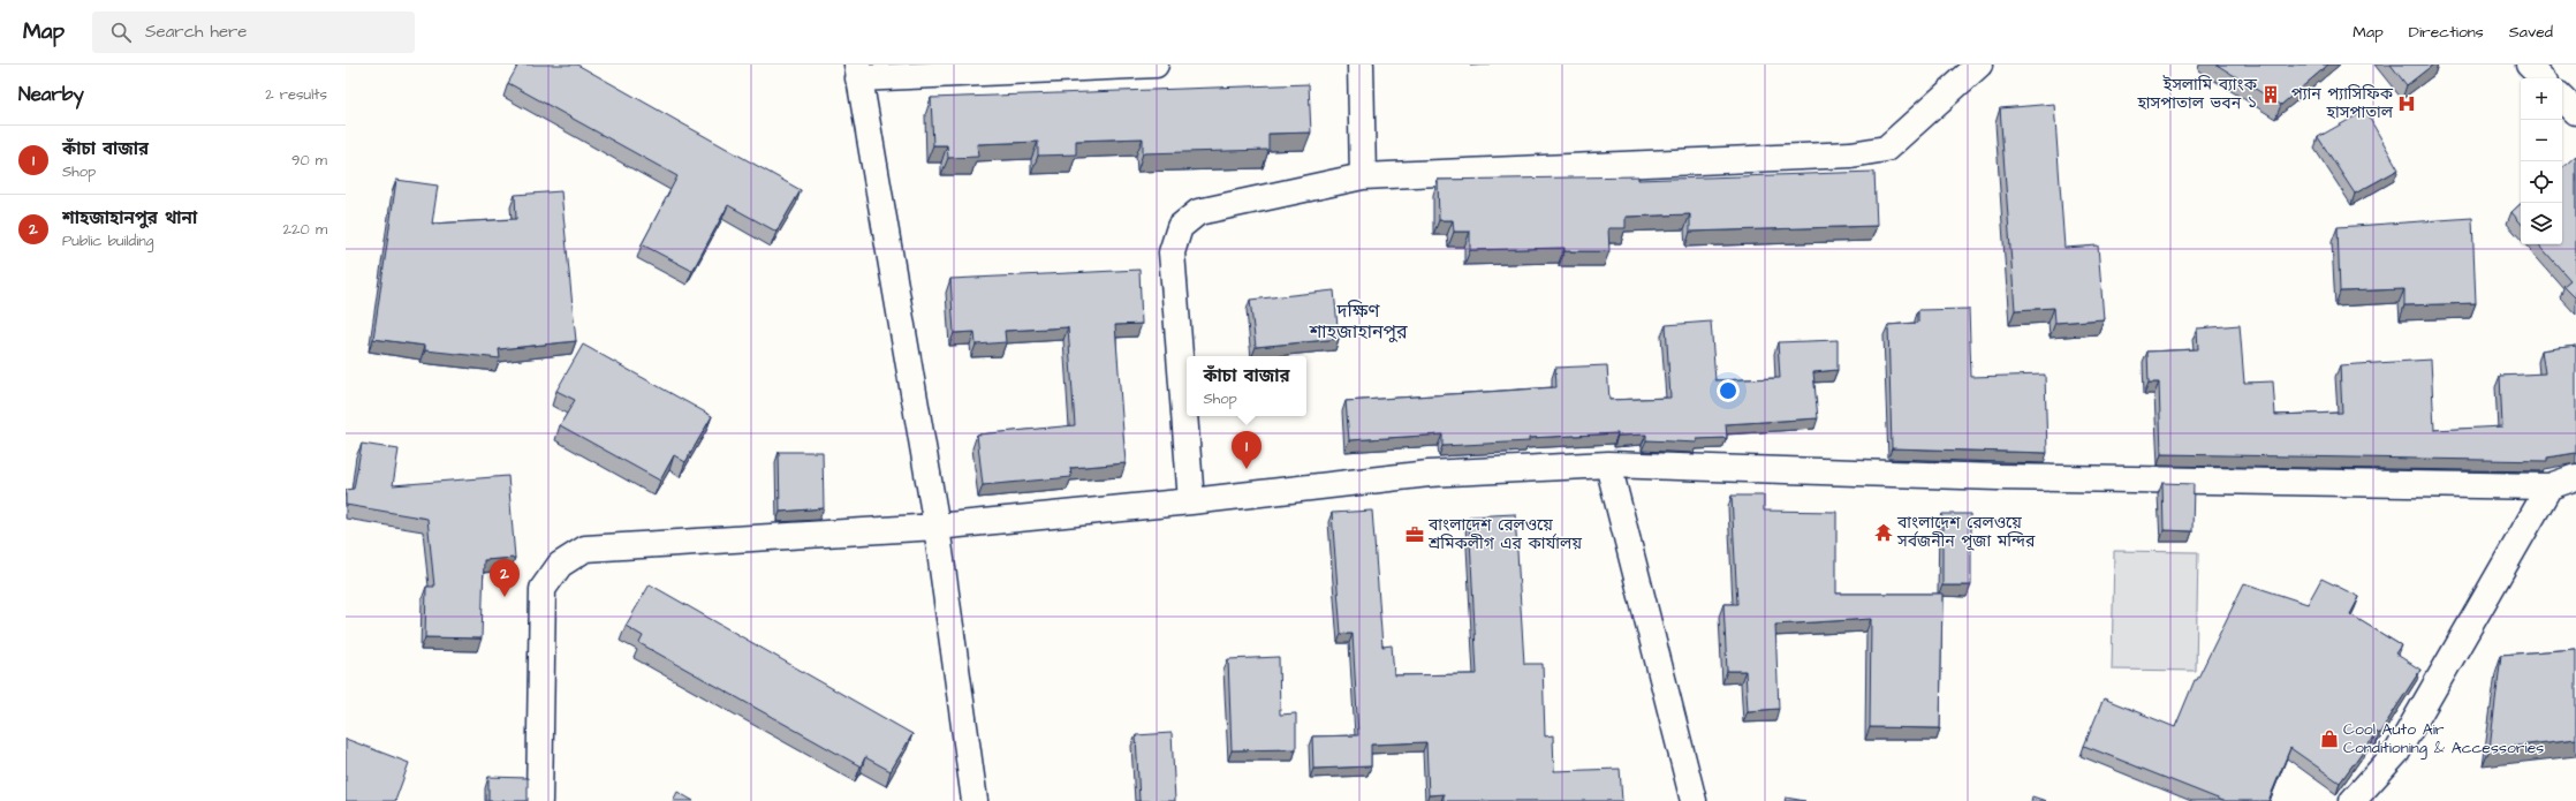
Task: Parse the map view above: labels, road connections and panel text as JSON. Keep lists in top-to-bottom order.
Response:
{
  "districts": ["দক্ষিণ শাহজাহানপুর"],
  "places": {
    "building": ["ইসলামি ব্যাংক হাসপাতাল ভবন ১"],
    "hospital": ["প্যান প্যাসিফিক হাসপাতাল"],
    "temple": ["বাংলাদেশ রেলওয়ে সর্বজনীন পূজা মন্দির"],
    "office": ["বাংলাদেশ রেলওয়ে শ্রমিকলীগ এর কার্যালয়"],
    "shop": ["Cool Auto Air Conditioning & Accessories"]
  },
  "page": {
    "header": "Map",
    "search": "Search here",
    "nav": ["Map", "Directions", "Saved"],
    "heading": ["Nearby", "2 results"],
    "map_buttons": ["+", "−"],
    "list": [
      {
        "mark": "1",
        "name": "কাঁচা বাজার",
        "note": "Shop",
        "value": "90 m"
      },
      {
        "mark": "2",
        "name": "শাহজাহানপুর থানা",
        "note": "Public building",
        "value": "220 m"
      }
    ],
    "popup": ["কাঁচা বাজার", "Shop"],
    "pins": ["1", "2"]
  }
}
